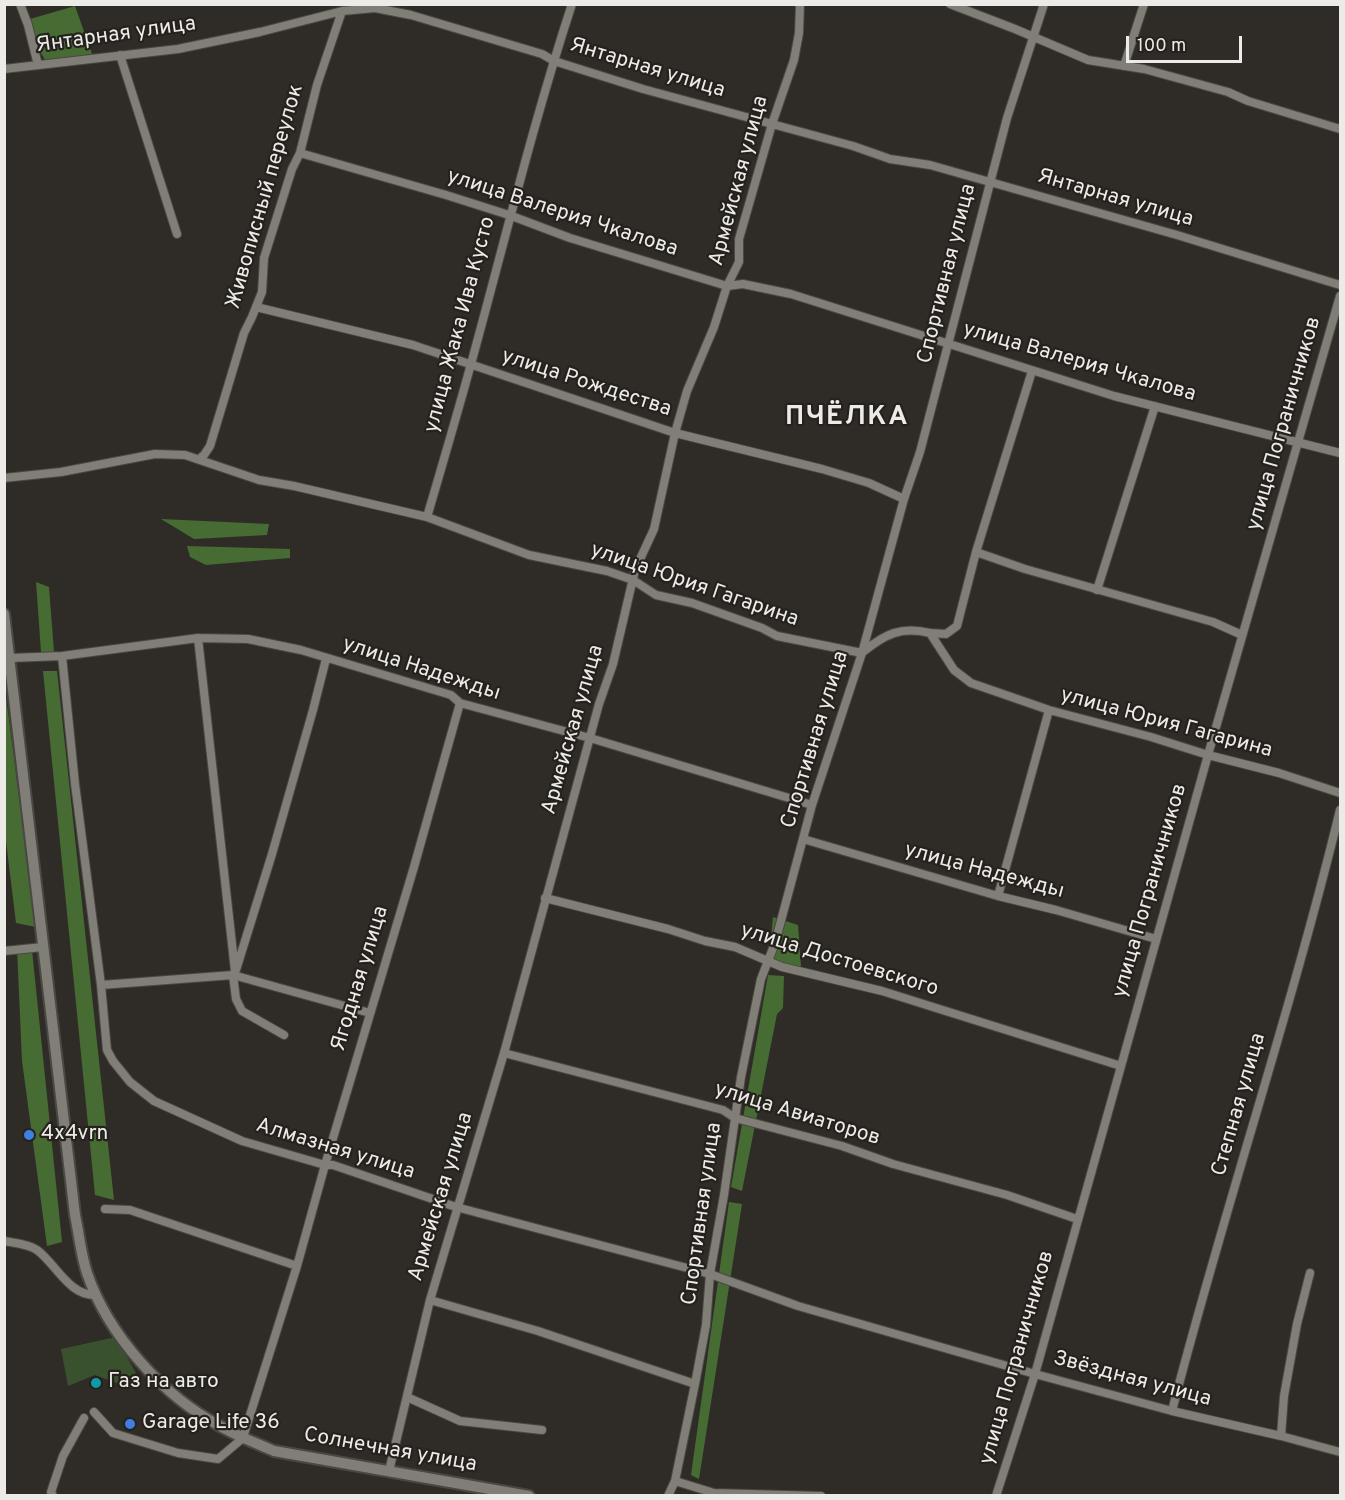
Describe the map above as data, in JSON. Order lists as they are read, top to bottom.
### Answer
{
  "streets": {
    "street": [
      "Янтарная улица",
      "Армейская улица",
      "Живописный переулок",
      "улица Валерия Чкалова",
      "Спортивная улица",
      "улица Жака Ива Кусто",
      "улица Рождества",
      "улица Пограничников",
      "улица Юрия Гагарина",
      "улица Надежды",
      "улица Достоевского",
      "Ягодная улица",
      "Степная улица",
      "улица Авиаторов",
      "Алмазная улица",
      "Звёздная улица",
      "Солнечная улица"
    ]
  },
  "crossings": [
    ["Янтарная улица", "Армейская улица"],
    ["Янтарная улица", "Живописный переулок"],
    ["Янтарная улица", "Спортивная улица"],
    ["Янтарная улица", "улица Жака Ива Кусто"],
    ["Армейская улица", "улица Валерия Чкалова"],
    ["Армейская улица", "улица Рождества"],
    ["Армейская улица", "улица Юрия Гагарина"],
    ["Армейская улица", "улица Надежды"],
    ["Армейская улица", "улица Достоевского"],
    ["Армейская улица", "улица Авиаторов"],
    ["Армейская улица", "Алмазная улица"],
    ["Армейская улица", "Солнечная улица"],
    ["Живописный переулок", "улица Валерия Чкалова"],
    ["Живописный переулок", "улица Рождества"],
    ["Живописный переулок", "улица Юрия Гагарина"],
    ["улица Валерия Чкалова", "Спортивная улица"],
    ["улица Валерия Чкалова", "улица Жака Ива Кусто"],
    ["улица Валерия Чкалова", "улица Пограничников"],
    ["Спортивная улица", "улица Рождества"],
    ["Спортивная улица", "улица Юрия Гагарина"],
    ["Спортивная улица", "улица Надежды"],
    ["Спортивная улица", "улица Достоевского"],
    ["Спортивная улица", "улица Авиаторов"],
    ["Спортивная улица", "Алмазная улица"],
    ["Спортивная улица", "Звёздная улица"],
    ["улица Жака Ива Кусто", "улица Рождества"],
    ["улица Жака Ива Кусто", "улица Юрия Гагарина"],
    ["улица Пограничников", "улица Юрия Гагарина"],
    ["улица Пограничников", "улица Надежды"],
    ["улица Пограничников", "улица Достоевского"],
    ["улица Пограничников", "улица Авиаторов"],
    ["улица Пограничников", "Звёздная улица"],
    ["улица Надежды", "Ягодная улица"],
    ["улица Надежды", "Алмазная улица"],
    ["улица Надежды", "Солнечная улица"],
    ["Ягодная улица", "Алмазная улица"],
    ["Ягодная улица", "Солнечная улица"],
    ["Степная улица", "Звёздная улица"],
    ["Алмазная улица", "Звёздная улица"]
  ],
  "districts": ["ПЧЁЛКА"],
  "places": ["4x4vrn", "Газ на авто", "Garage Life 36"],
  "scale_bar": "100 m"
}
